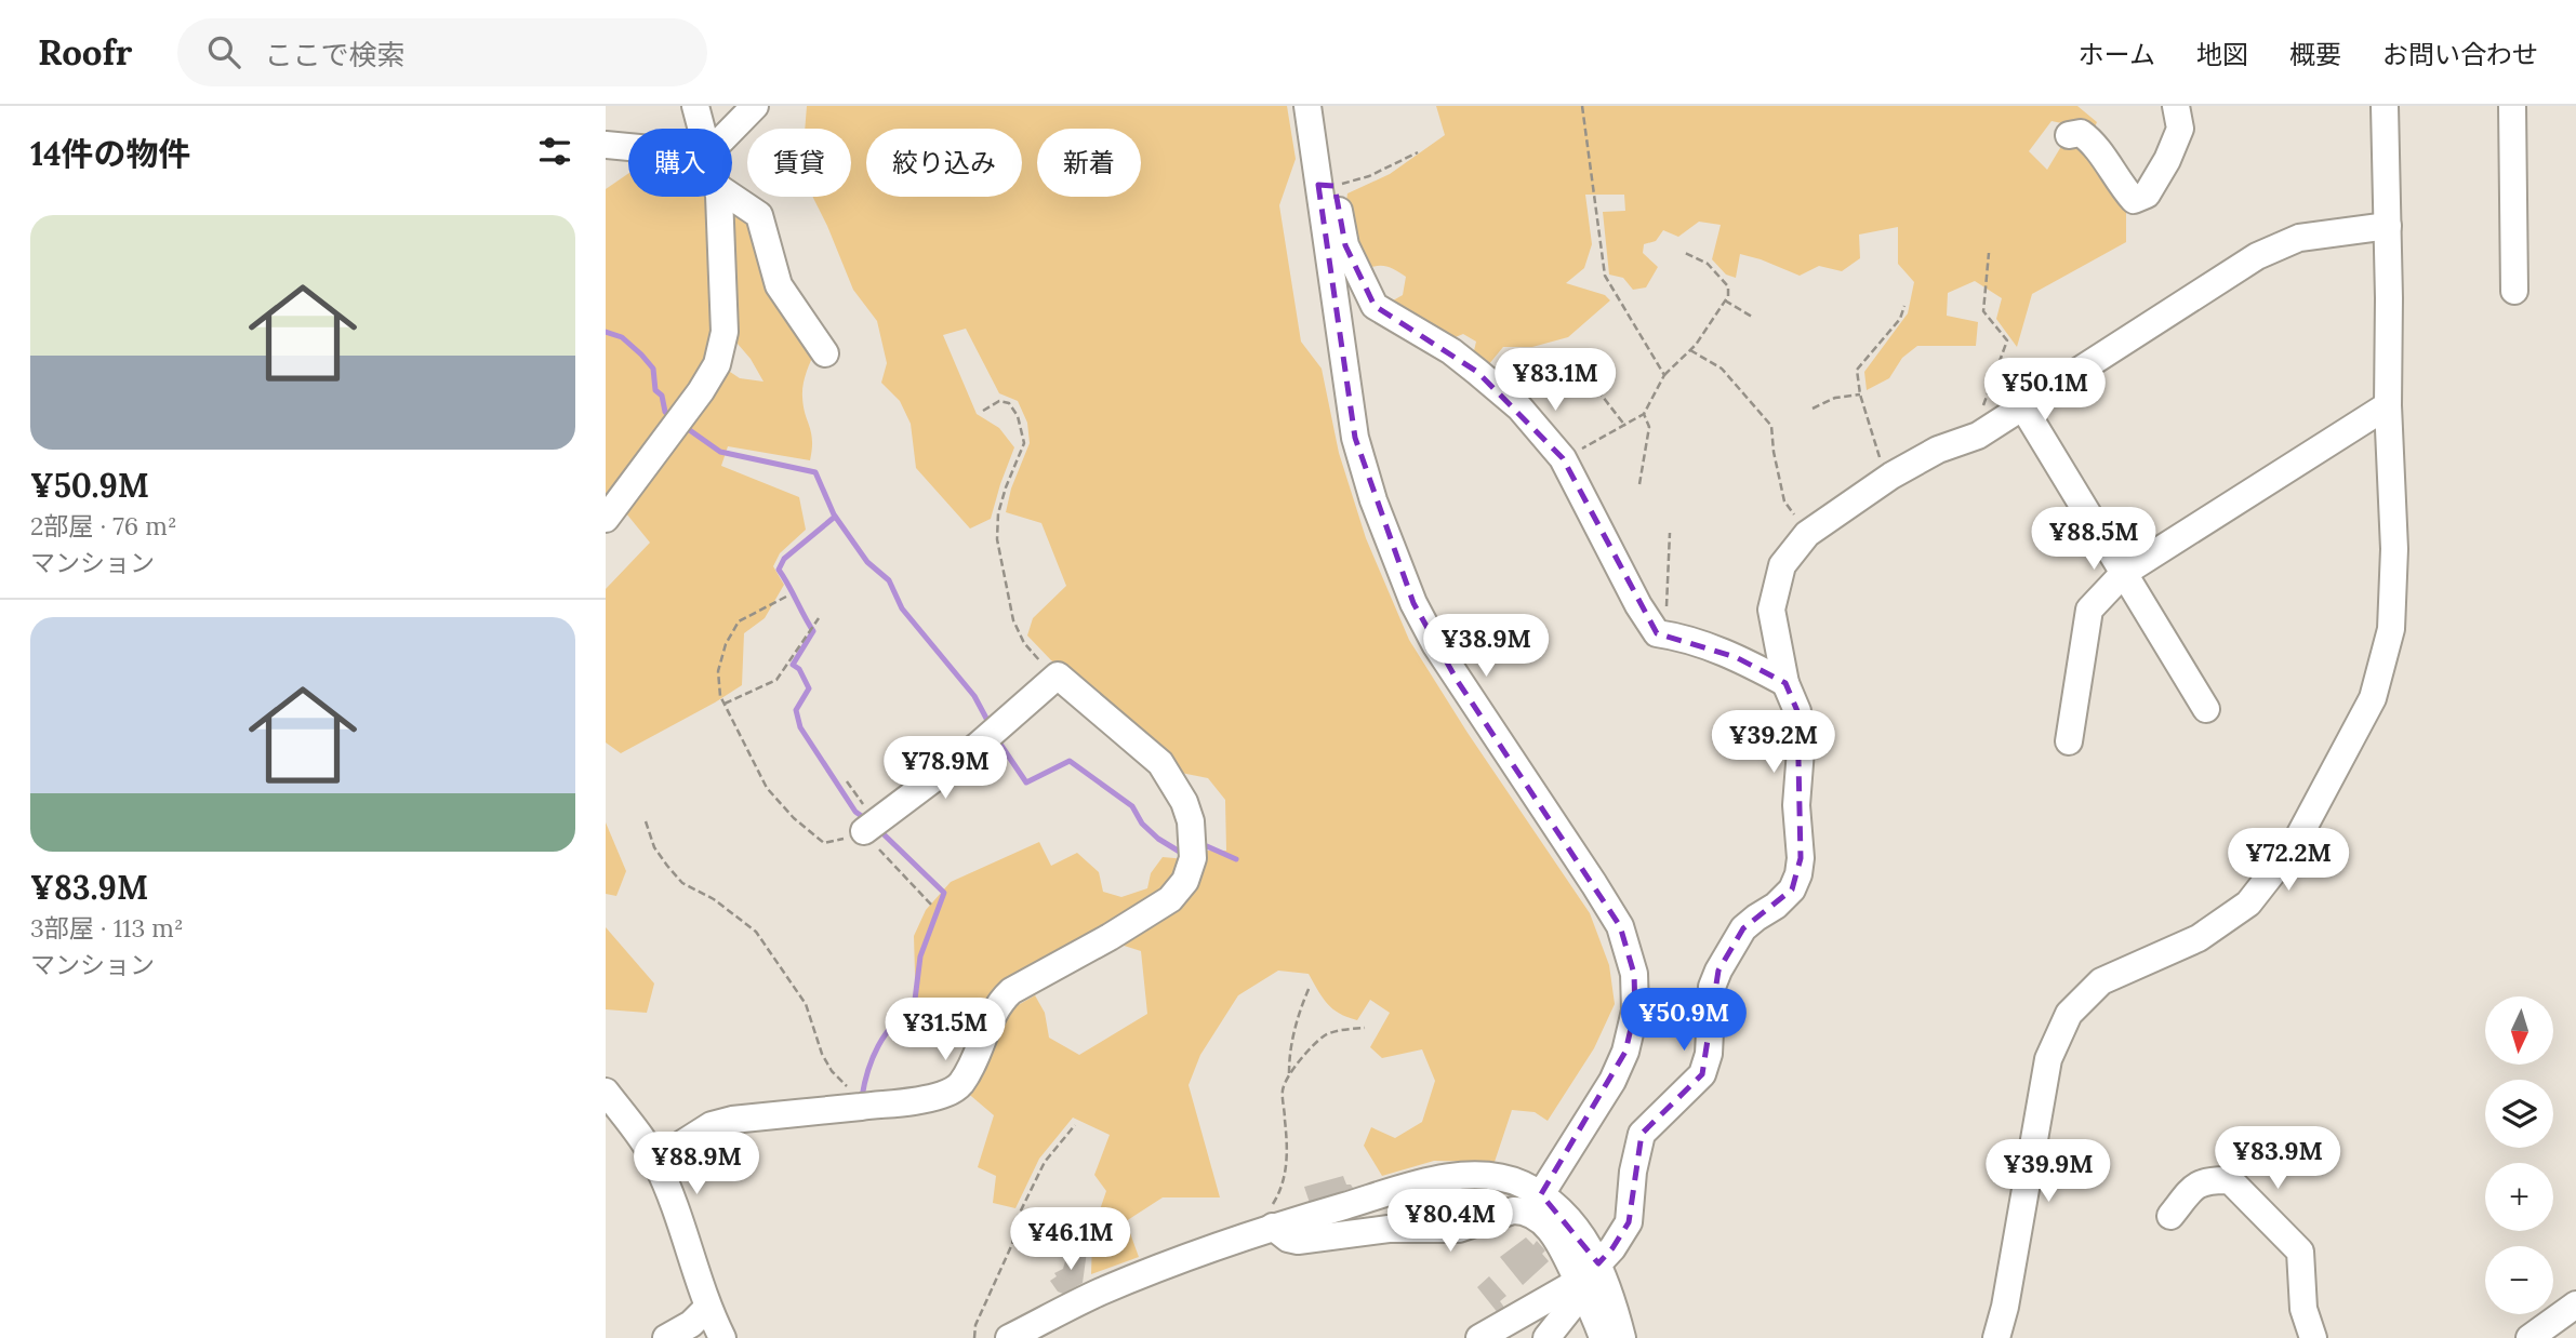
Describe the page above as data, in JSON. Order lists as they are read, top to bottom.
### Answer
{
  "north": "bottom",
  "page": {
    "header": "Roofr",
    "search": "ここで検索",
    "nav": [
      "ホーム",
      "地図",
      "概要",
      "お問い合わせ"
    ],
    "heading": "14件の物件",
    "chip": [
      "購入",
      "賃貸",
      "絞り込み",
      "新着"
    ],
    "list": [
      {
        "name": "¥50.9M",
        "note": "2部屋 · 76 m² · マンション"
      },
      {
        "name": "¥83.9M",
        "note": "3部屋 · 113 m² · マンション"
      }
    ],
    "price": [
      "¥83.1M",
      "¥50.1M",
      "¥88.5M",
      "¥38.9M",
      "¥39.2M",
      "¥78.9M",
      "¥72.2M",
      "¥50.9M",
      "¥31.5M",
      "¥83.9M",
      "¥88.9M",
      "¥39.9M",
      "¥80.4M",
      "¥46.1M"
    ],
    "map_buttons": ["+", "−"]
  }
}
